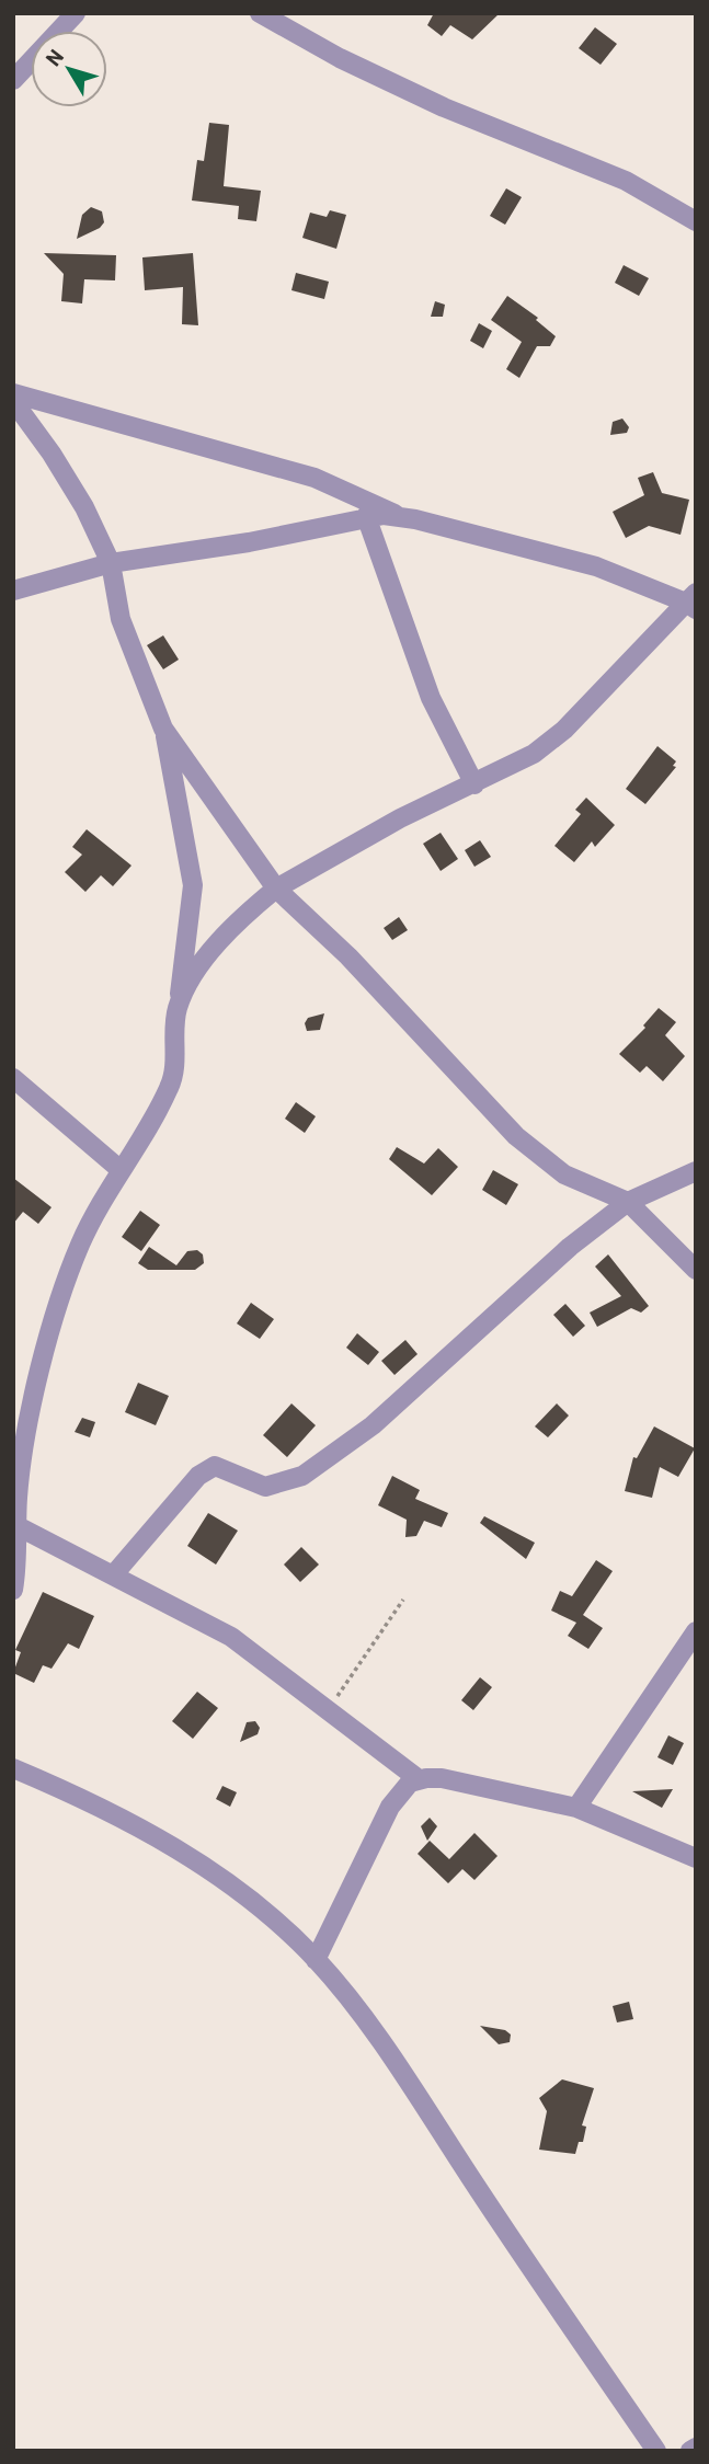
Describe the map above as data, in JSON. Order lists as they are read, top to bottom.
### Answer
{
  "north": "top left"
}
